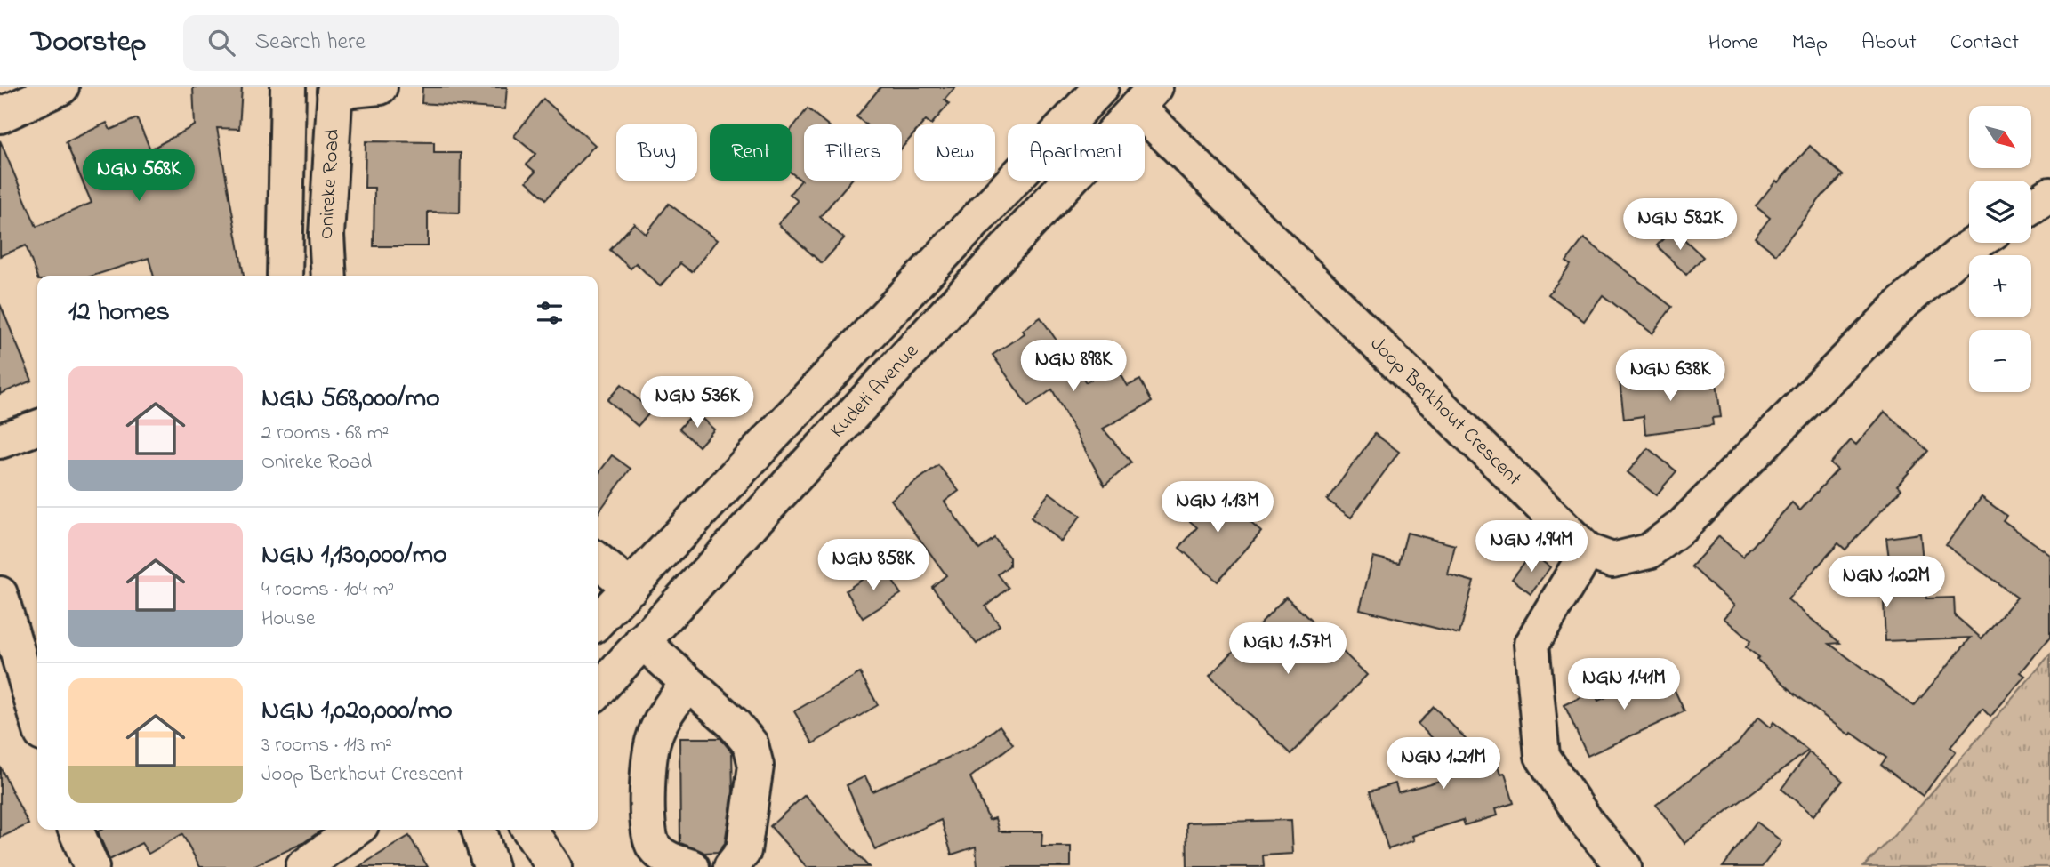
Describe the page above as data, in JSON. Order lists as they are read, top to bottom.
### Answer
{
  "streets": {
    "main road": ["Onireke Road", "Kudeti Avenue", "Joop Berkhout Crescent"]
  },
  "crossings": [
    ["Kudeti Avenue", "Joop Berkhout Crescent"]
  ],
  "north": "bottom right",
  "page": {
    "header": "Doorstep",
    "search": "Search here",
    "nav": [
      "Home",
      "Map",
      "About",
      "Contact"
    ],
    "map_buttons": ["+", "−"],
    "chip": [
      "Buy",
      "Rent",
      "Filters",
      "New",
      "Apartment"
    ],
    "price": [
      "NGN 568K",
      "NGN 582K",
      "NGN 898K",
      "NGN 638K",
      "NGN 536K",
      "NGN 1.13M",
      "NGN 1.94M",
      "NGN 858K",
      "NGN 1.02M",
      "NGN 1.57M",
      "NGN 1.41M",
      "NGN 1.21M"
    ],
    "heading": "12 homes",
    "list": [
      {
        "name": "NGN 568,000/mo",
        "note": "2 rooms · 68 m² · Onireke Road"
      },
      {
        "name": "NGN 1,130,000/mo",
        "note": "4 rooms · 104 m² · House"
      },
      {
        "name": "NGN 1,020,000/mo",
        "note": "3 rooms · 113 m² · Joop Berkhout Crescent"
      }
    ]
  }
}
